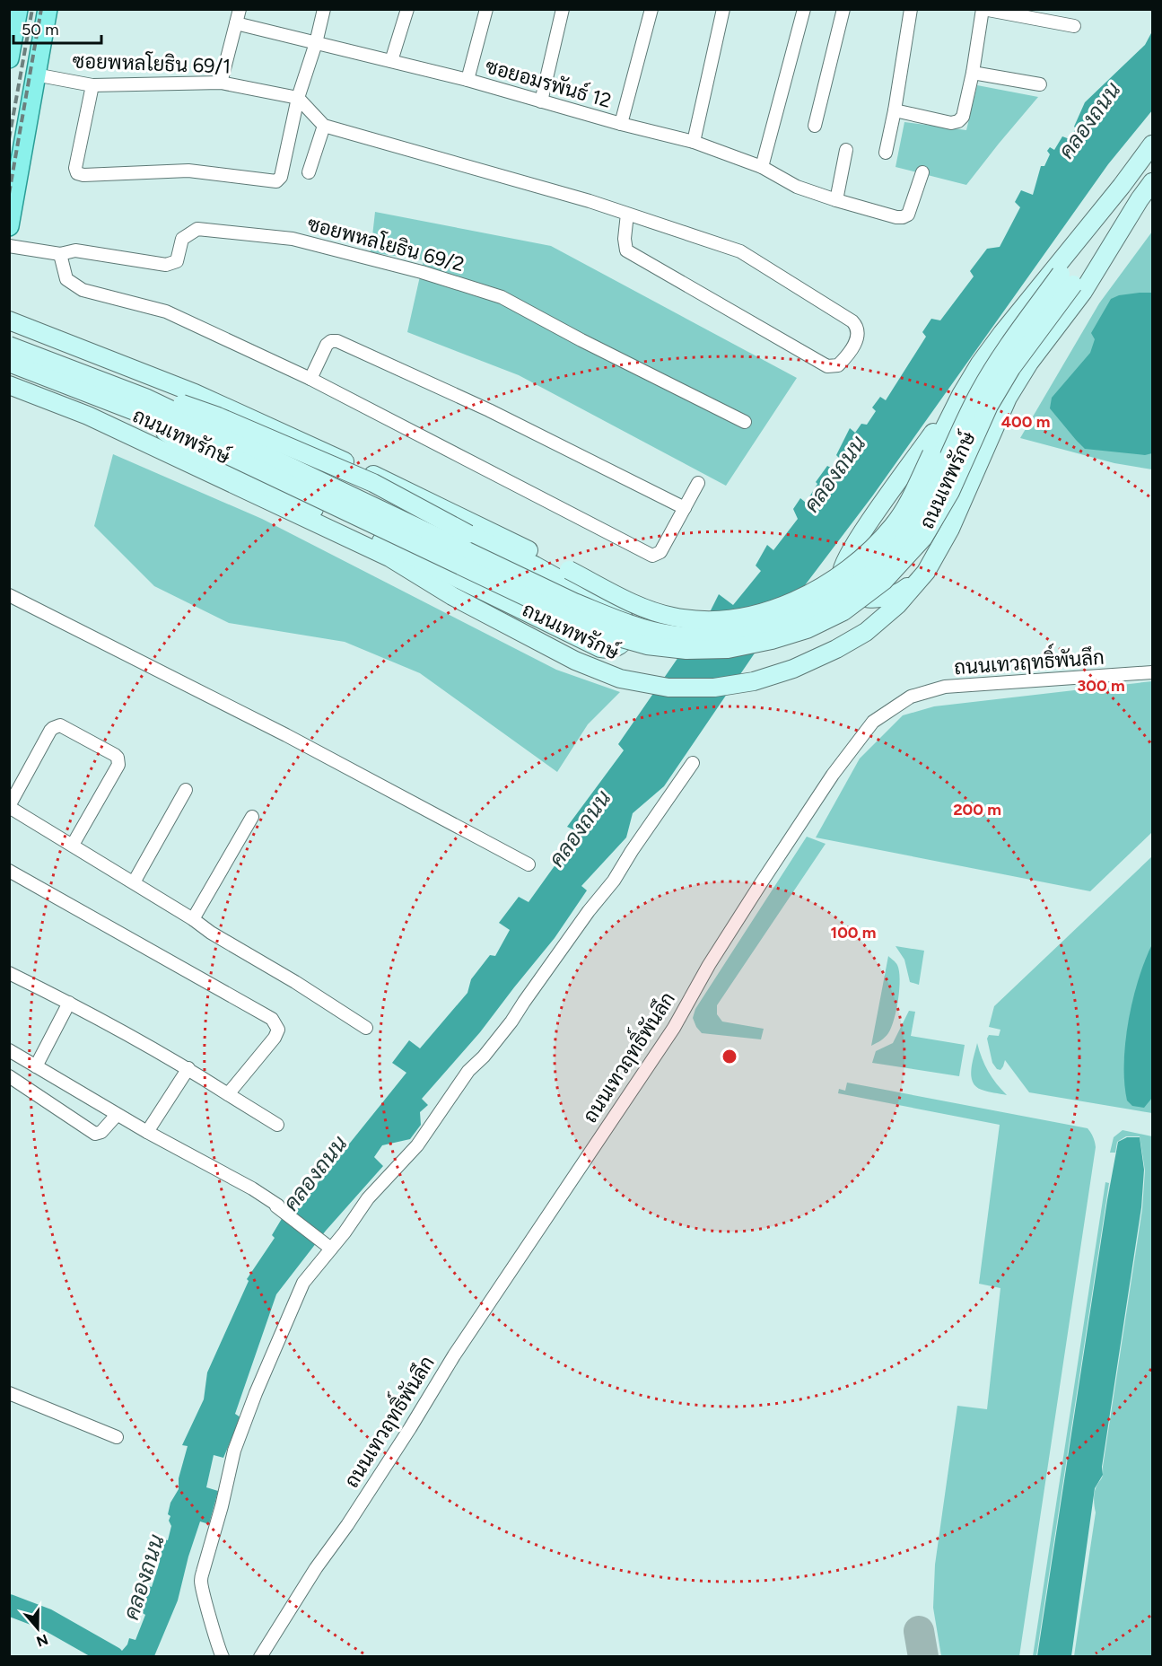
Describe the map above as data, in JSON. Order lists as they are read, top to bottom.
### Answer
{
  "streets": {
    "main road": ["ถนนเทพรักษ์"],
    "street": [
      "ซอยพหลโยธิน 69/1",
      "ซอยอมรพันธ์ 12",
      "ซอยพหลโยธิน 69/2",
      "ถนนเทวฤทธิ์พันลึก"
    ]
  },
  "water": ["คลองถนน"],
  "scale_bar": "50 m",
  "north": "bottom",
  "rings": [
    "400 m",
    "300 m",
    "200 m",
    "100 m"
  ]
}
